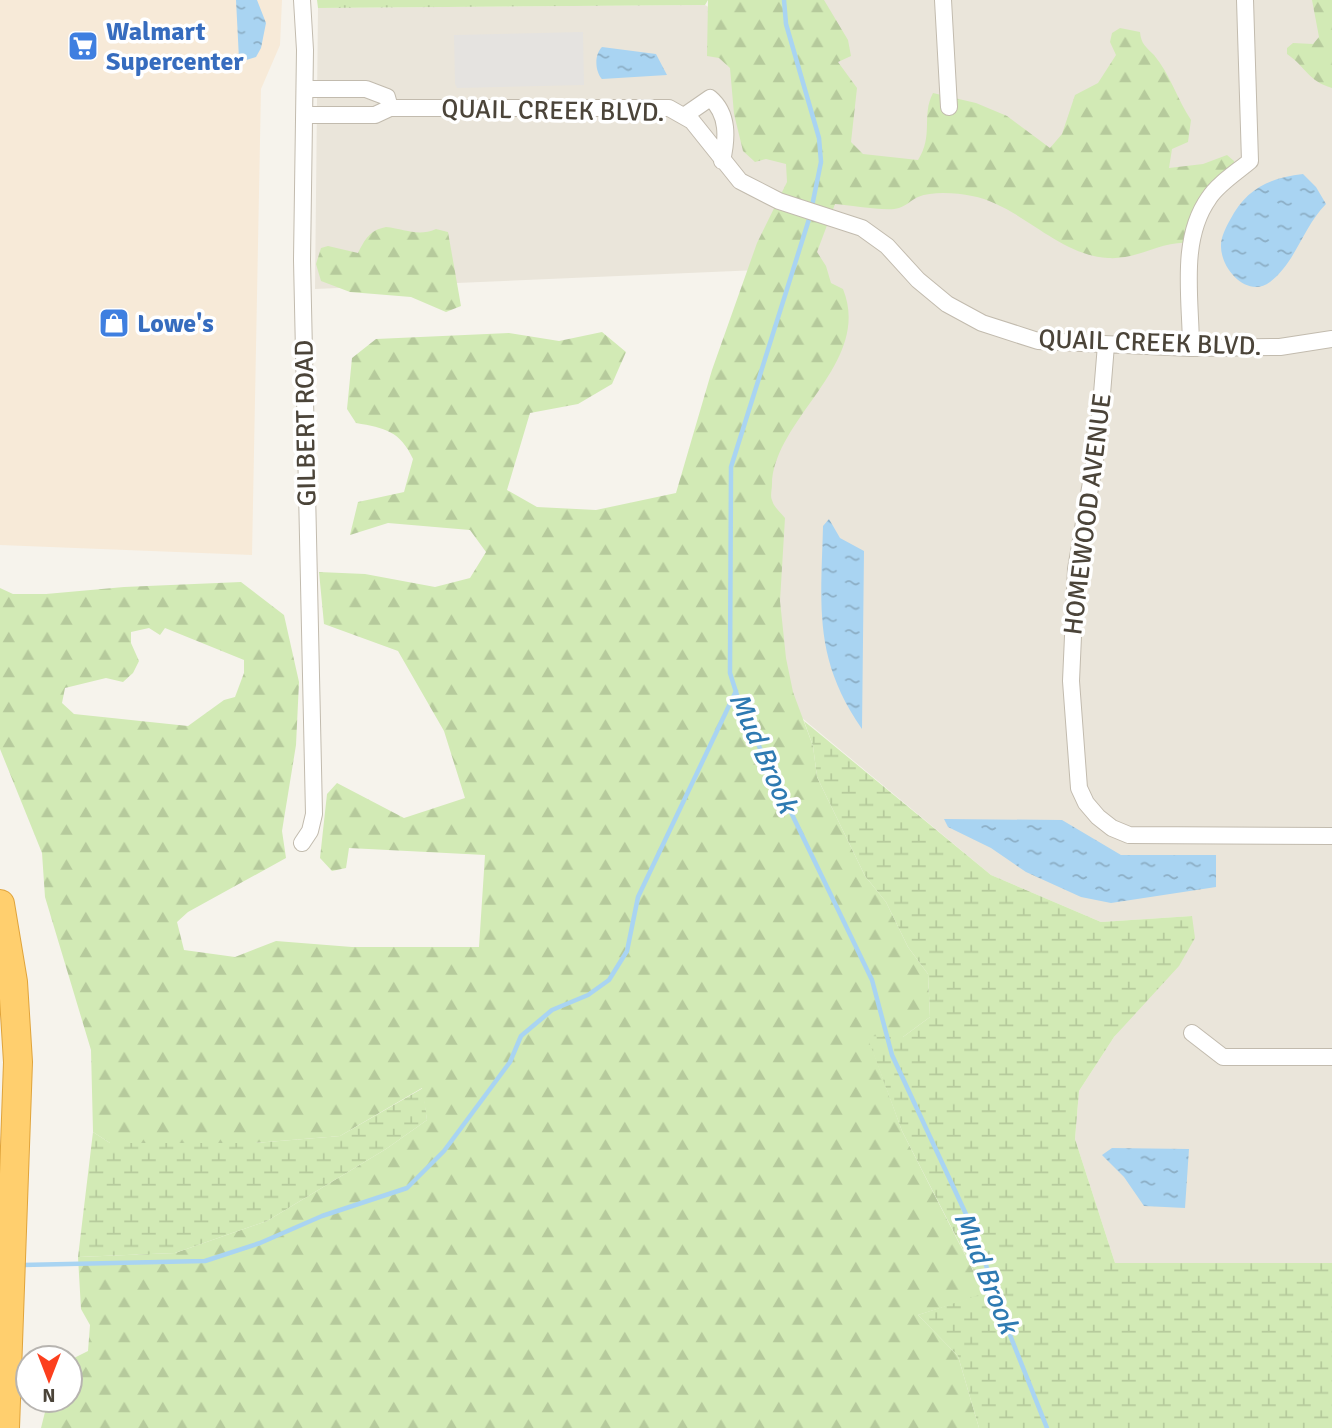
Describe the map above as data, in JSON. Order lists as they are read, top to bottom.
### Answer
{
  "streets": {
    "street": ["QUAIL CREEK BLVD.", "GILBERT ROAD", "HOMEWOOD AVENUE"]
  },
  "crossings": [
    ["QUAIL CREEK BLVD.", "GILBERT ROAD"],
    ["QUAIL CREEK BLVD.", "HOMEWOOD AVENUE"]
  ],
  "water": ["Mud Brook"],
  "places": {
    "supermarket": ["Walmart Supercenter"],
    "shop": ["Lowe's"]
  },
  "north": "bottom"
}
